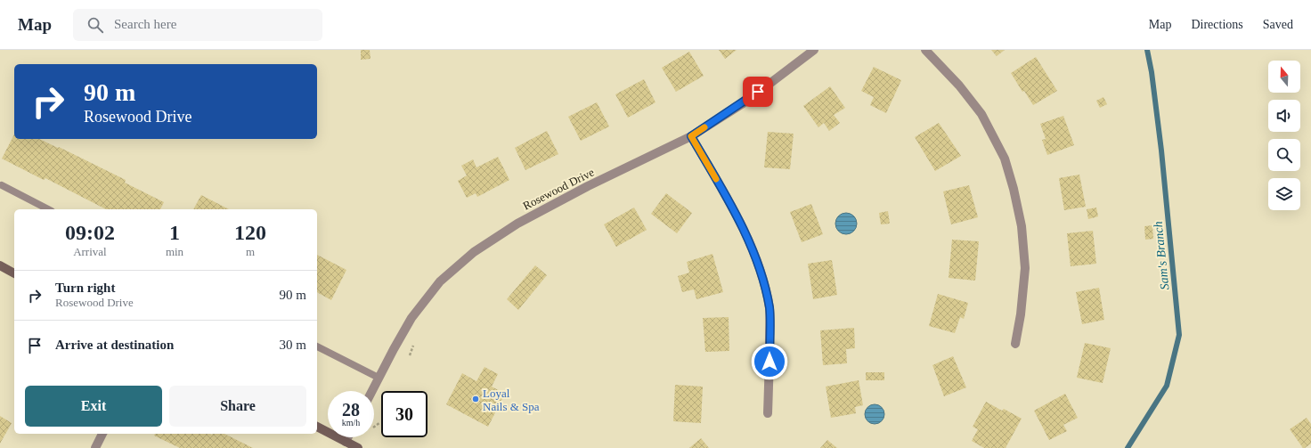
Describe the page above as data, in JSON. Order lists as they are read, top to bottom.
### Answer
{
  "streets": {
    "street": ["Rosewood Drive"]
  },
  "water": ["Sam's Branch"],
  "places": ["Loyal Nails & Spa"],
  "north": "top",
  "page": {
    "header": "Map",
    "search": "Search here",
    "nav": ["Map", "Directions", "Saved"],
    "turn": ["90 m", "Rosewood Drive"],
    "eta": [
      "09:02",
      "Arrival",
      "1",
      "min",
      "120",
      "m"
    ],
    "list": [
      {
        "name": "Turn right",
        "note": "Rosewood Drive",
        "value": "90 m"
      },
      {
        "name": "Arrive at destination",
        "value": "30 m"
      }
    ],
    "buttons": ["Exit", "Share"],
    "speed": "28 km/h",
    "limit": "30"
  }
}
